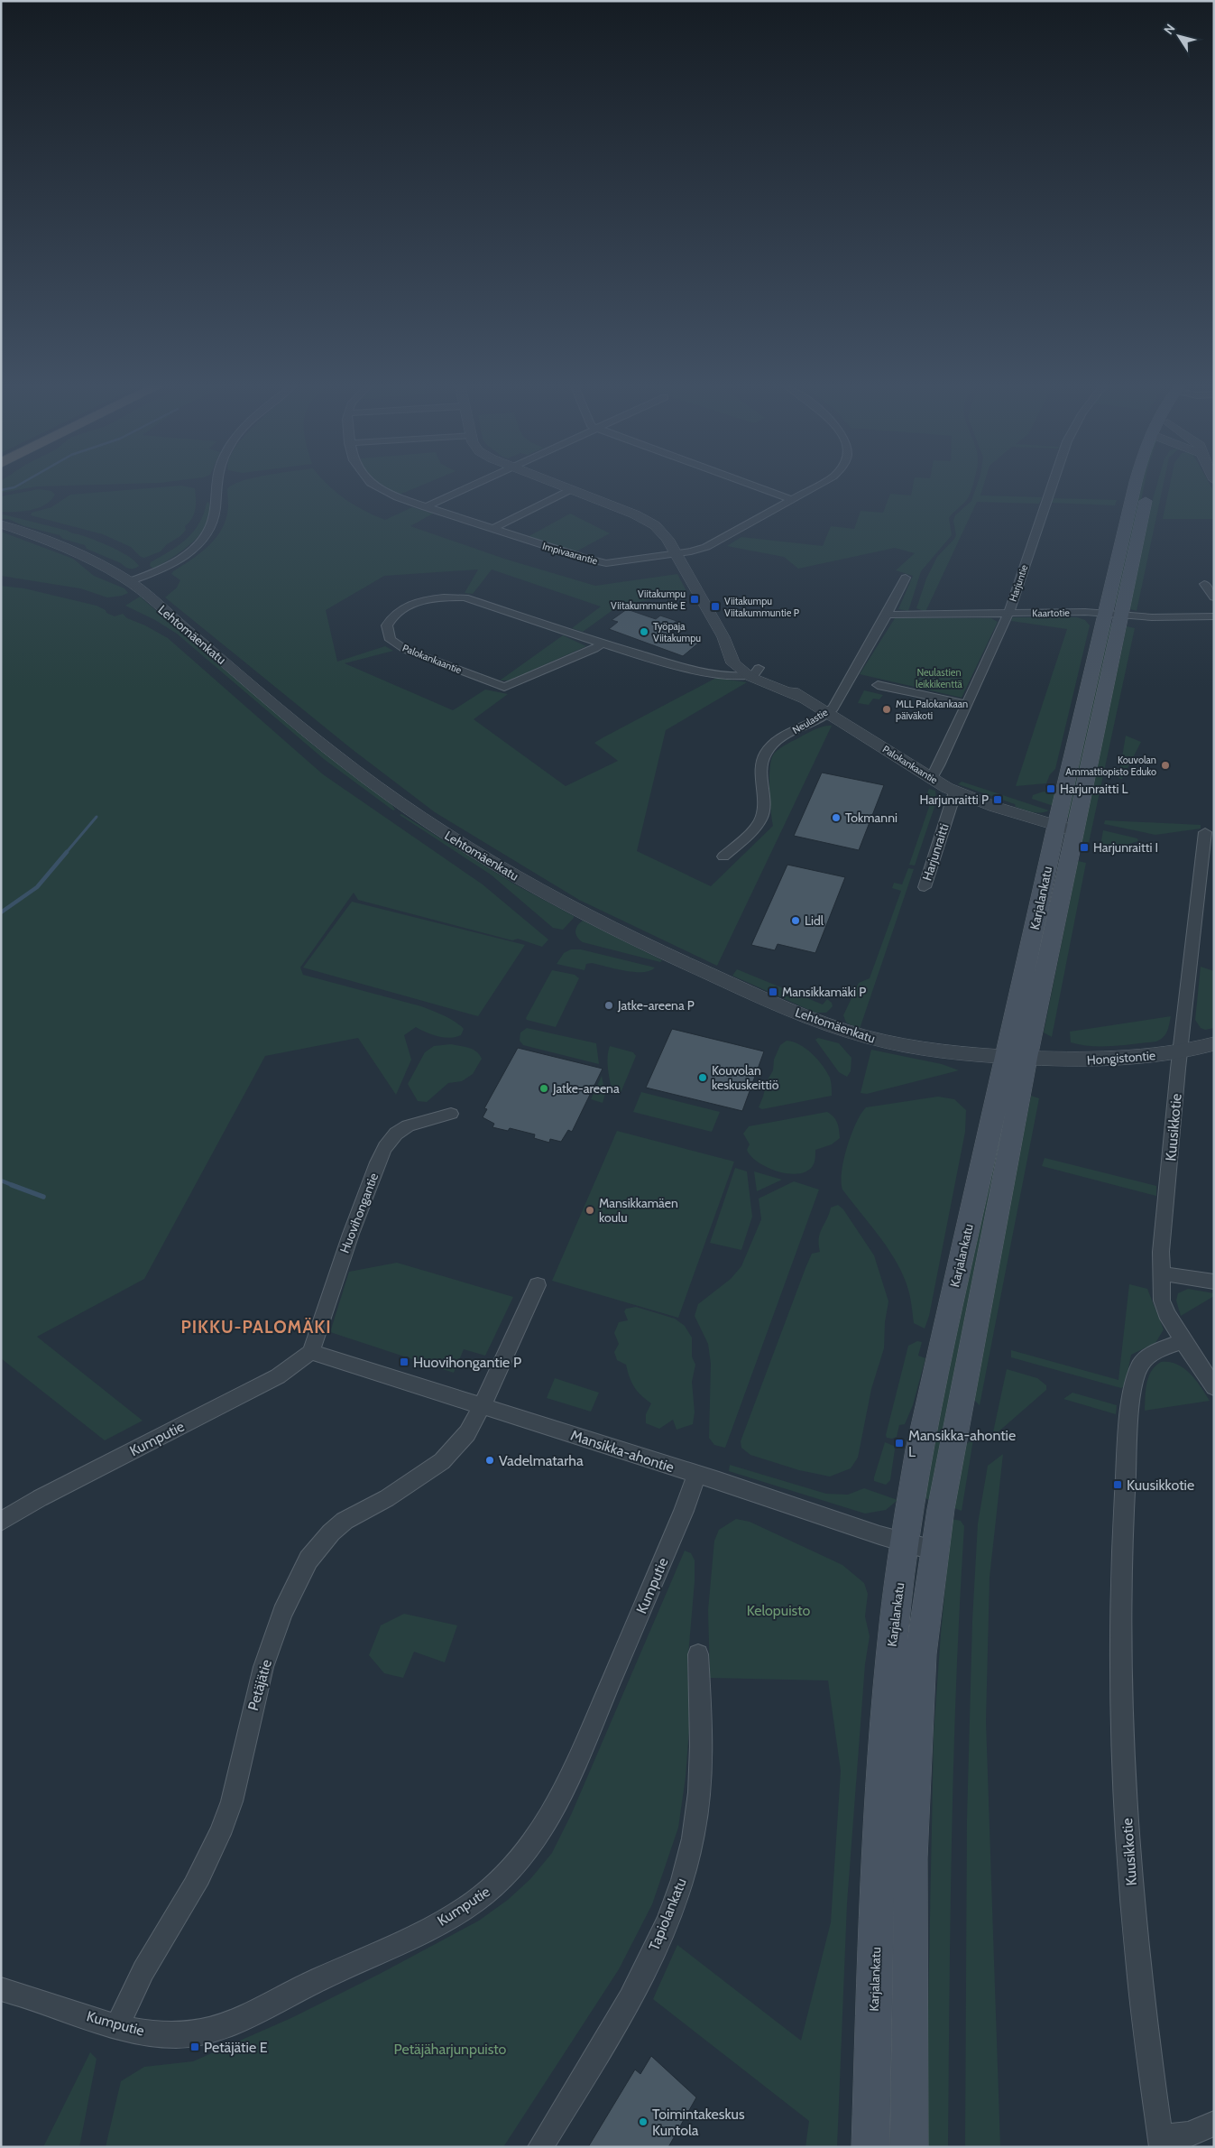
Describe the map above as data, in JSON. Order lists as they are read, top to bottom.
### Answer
{
  "streets": {
    "main road": ["Karjalankatu"],
    "street": [
      "Impivaarantie",
      "Harjuntie",
      "Kaartotie",
      "Lehtomäenkatu",
      "Palokankaantie",
      "Neulastie",
      "Harjunraitti",
      "Hongistontie",
      "Kuusikkotie",
      "Huovihongantie",
      "Kumputie",
      "Mansikka-ahontie",
      "Petäjätie",
      "Tapiolankatu"
    ]
  },
  "crossings": [
    ["Harjuntie", "Kaartotie"],
    ["Harjuntie", "Palokankaantie"],
    ["Kaartotie", "Neulastie"],
    ["Kaartotie", "Karjalankatu"],
    ["Lehtomäenkatu", "Karjalankatu"],
    ["Lehtomäenkatu", "Hongistontie"],
    ["Palokankaantie", "Neulastie"],
    ["Palokankaantie", "Harjunraitti"],
    ["Palokankaantie", "Karjalankatu"],
    ["Karjalankatu", "Hongistontie"],
    ["Karjalankatu", "Mansikka-ahontie"],
    ["Hongistontie", "Kuusikkotie"],
    ["Huovihongantie", "Kumputie"],
    ["Huovihongantie", "Mansikka-ahontie"],
    ["Kumputie", "Mansikka-ahontie"],
    ["Kumputie", "Petäjätie"],
    ["Mansikka-ahontie", "Petäjätie"]
  ],
  "districts": ["PIKKU-PALOMÄKI"],
  "parks": ["Neulastien leikkikenttä", "Kelopuisto", "Petäjäharjunpuisto"],
  "places": {
    "transit": [
      "Viitakumpu Viitakummuntie E",
      "Viitakumpu Viitakummuntie P",
      "Harjunraitti L",
      "Harjunraitti P",
      "Harjunraitti I",
      "Mansikkamäki P",
      "Huovihongantie P",
      "Mansikka-ahontie L",
      "Kuusikkotie",
      "Petäjätie E"
    ],
    "other": [
      "Työpaja Viitakumpu",
      "MLL Palokankaan päiväkoti",
      "Kouvolan Ammattiopisto Eduko",
      "Tokmanni",
      "Lidl",
      "Jatke-areena P",
      "Kouvolan keskuskeittiö",
      "Jatke-areena",
      "Mansikkamäen koulu",
      "Vadelmatarha",
      "Toimintakeskus Kuntola"
    ]
  },
  "north": "top left"
}
